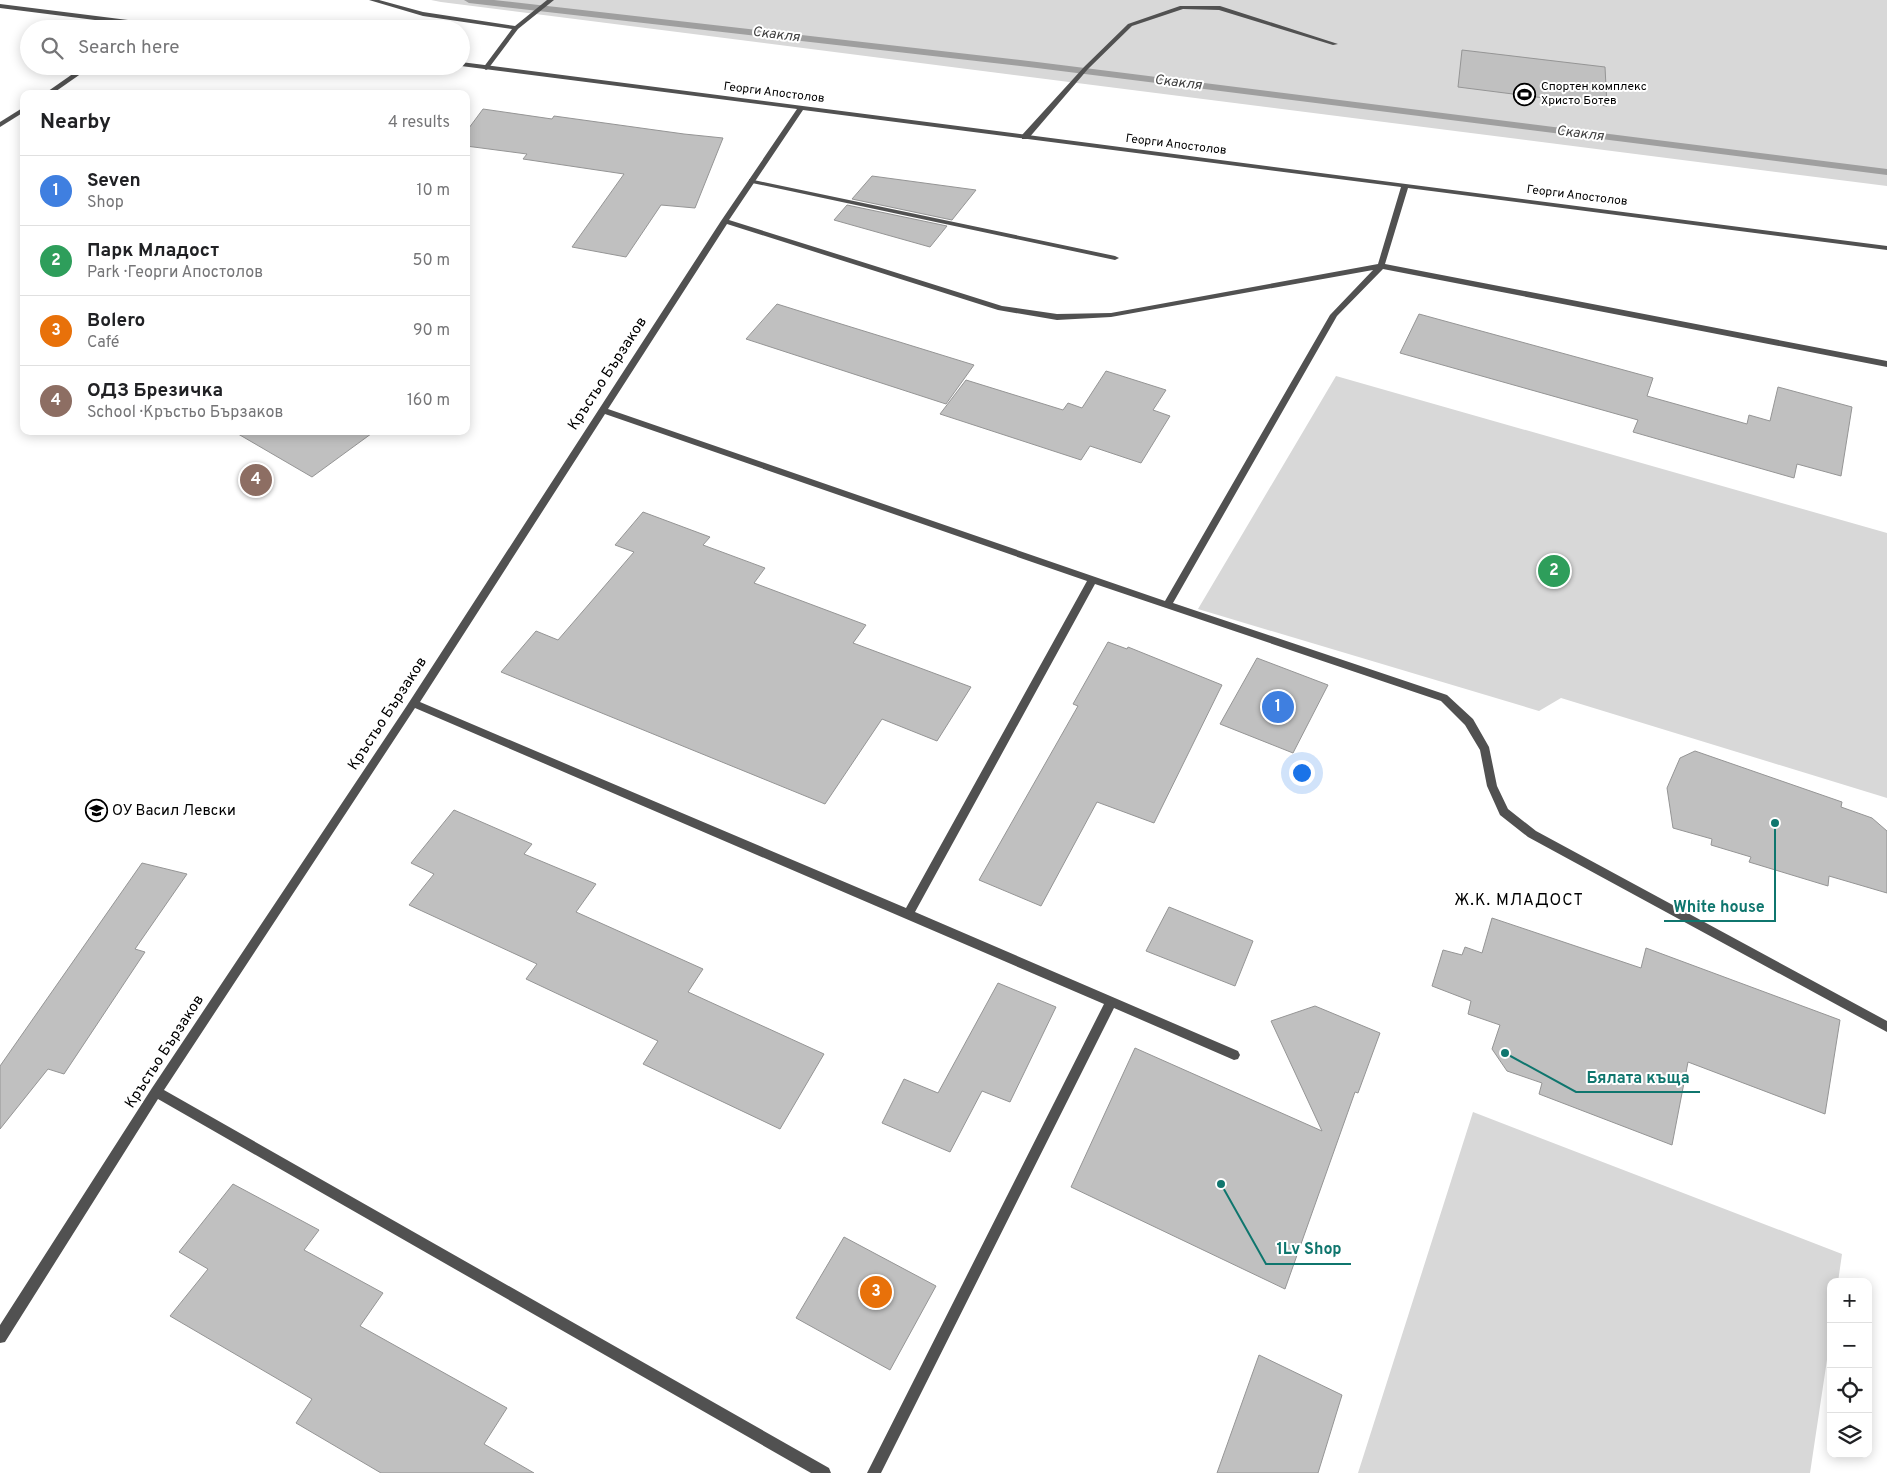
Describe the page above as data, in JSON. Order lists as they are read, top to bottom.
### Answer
{
  "streets": {
    "street": ["Георги Апостолов", "Кръстьо Бързаков"]
  },
  "crossings": [
    ["Георги Апостолов", "Кръстьо Бързаков"]
  ],
  "districts": ["Ж.К. МЛАДОСТ"],
  "water": ["Скакля"],
  "places": {
    "sports": ["Спортен комплекс Христо Ботев"],
    "school or university": ["ОУ Васил Левски"],
    "other": ["White house", "Бялата къща", "1Lv Shop"]
  },
  "page": {
    "search": "Search here",
    "heading": ["Nearby", "4 results"],
    "list": [
      {
        "mark": "1",
        "name": "Seven",
        "note": "Shop",
        "value": "10 m"
      },
      {
        "mark": "2",
        "name": "Парк Младост",
        "note": "Park · Георги Апостолов",
        "value": "50 m"
      },
      {
        "mark": "3",
        "name": "Bolero",
        "note": "Café",
        "value": "90 m"
      },
      {
        "mark": "4",
        "name": "ОДЗ Брезичка",
        "note": "School · Кръстьо Бързаков",
        "value": "160 m"
      }
    ],
    "pins": [
      "4",
      "2",
      "1",
      "3"
    ],
    "map_buttons": ["+", "−"]
  }
}
